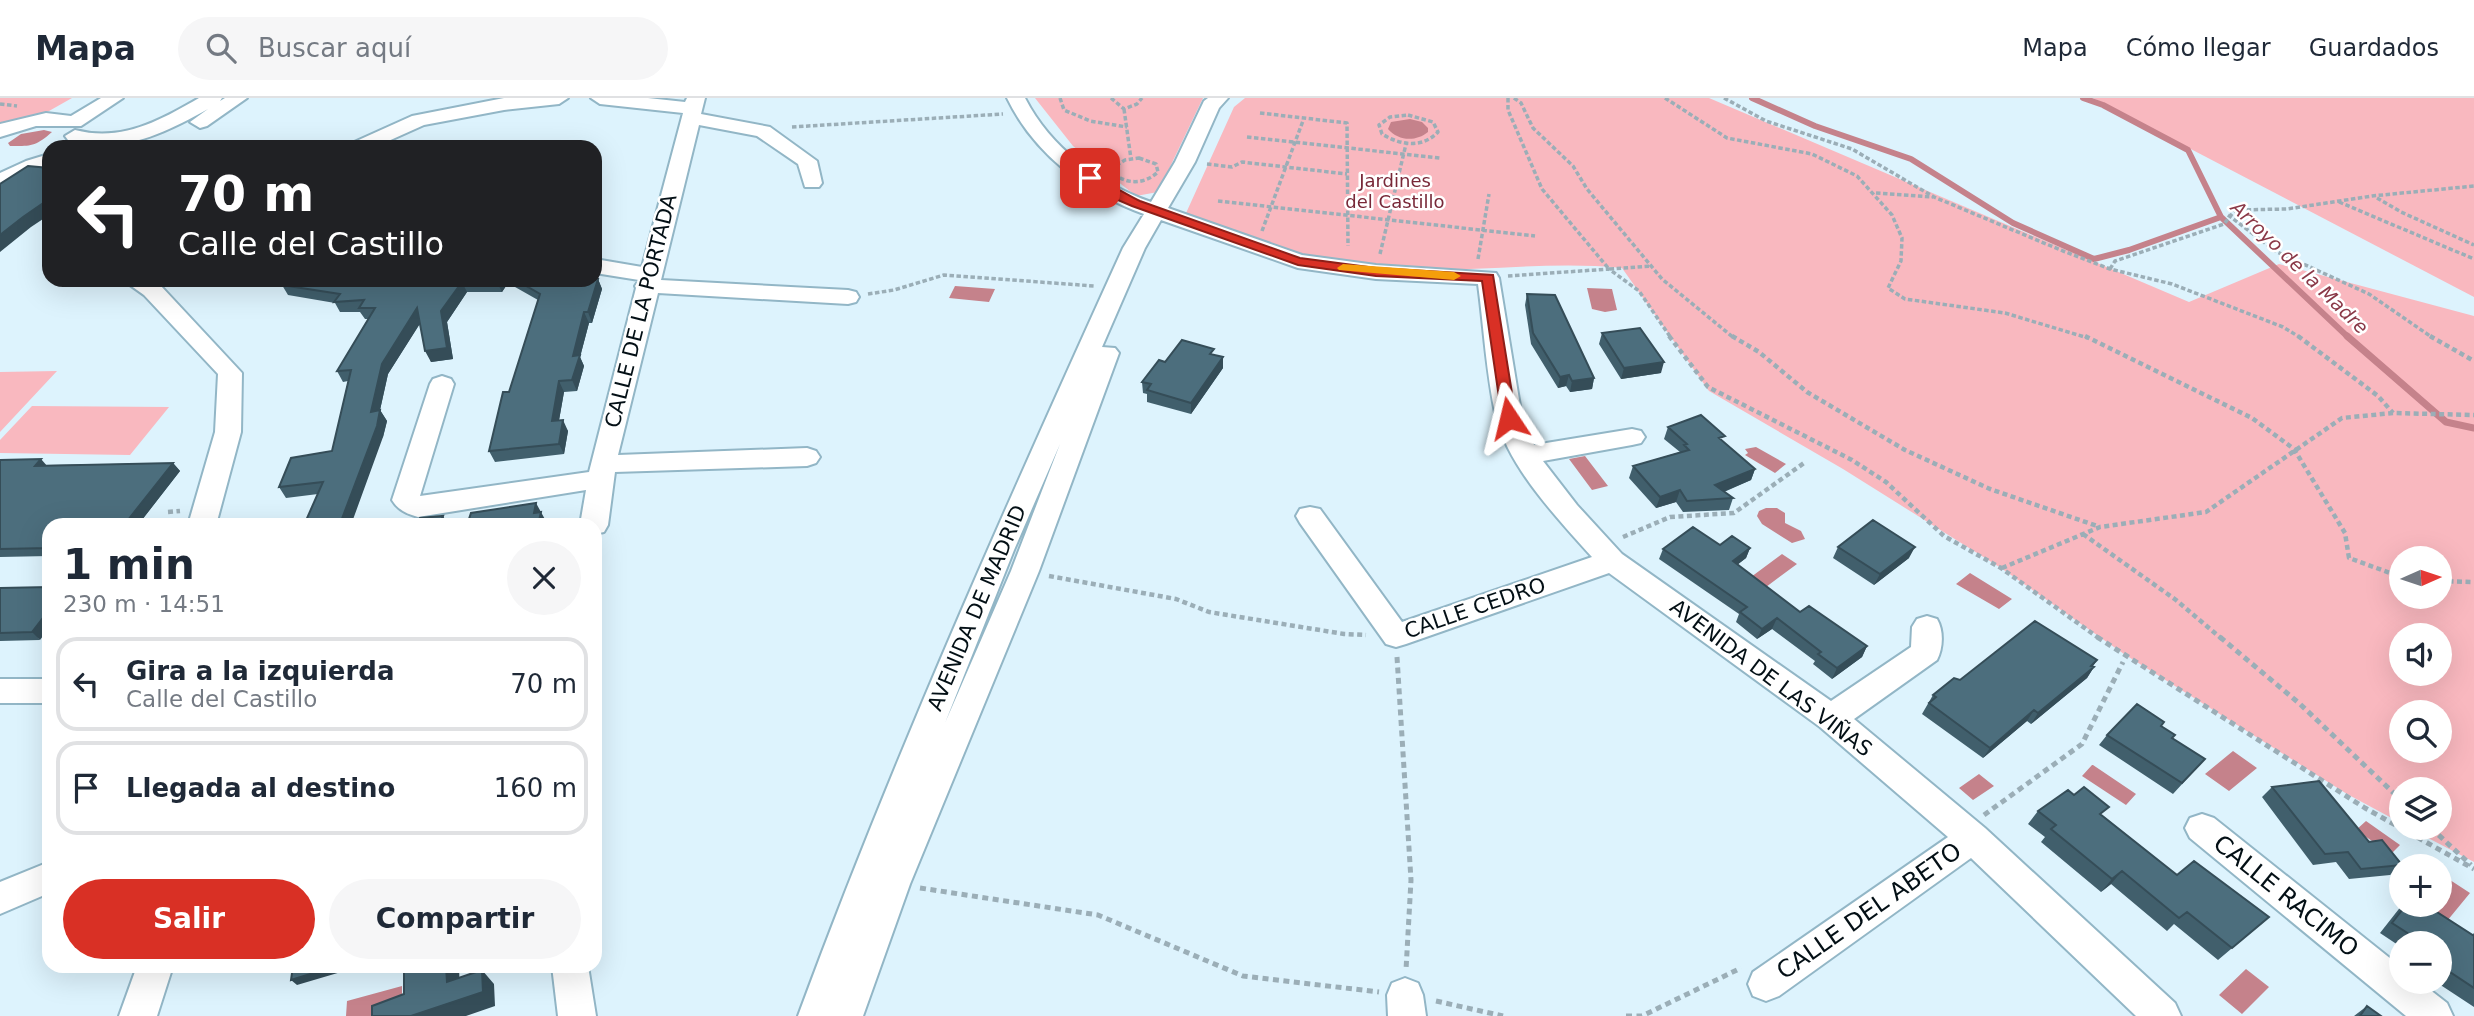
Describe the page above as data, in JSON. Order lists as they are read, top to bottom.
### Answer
{
  "streets": {
    "street": [
      "CALLE DE LA PORTADA",
      "AVENIDA DE MADRID",
      "CALLE CEDRO",
      "AVENIDA DE LAS VIÑAS",
      "CALLE RACIMO",
      "CALLE DEL ABETO"
    ]
  },
  "crossings": [
    ["CALLE CEDRO", "AVENIDA DE LAS VIÑAS"],
    ["AVENIDA DE LAS VIÑAS", "CALLE DEL ABETO"]
  ],
  "water": ["Arroyo de la Madre"],
  "parks": ["Jardines del Castillo"],
  "north": "right",
  "page": {
    "header": "Mapa",
    "search": "Buscar aquí",
    "nav": ["Mapa", "Cómo llegar", "Guardados"],
    "turn": ["70 m", "Calle del Castillo"],
    "heading": ["1 min", "230 m · 14:51"],
    "map_buttons": ["+", "−"],
    "list": [
      {
        "name": "Gira a la izquierda",
        "note": "Calle del Castillo",
        "value": "70 m"
      },
      {
        "name": "Llegada al destino",
        "value": "160 m"
      }
    ],
    "buttons": ["Salir", "Compartir"]
  }
}
